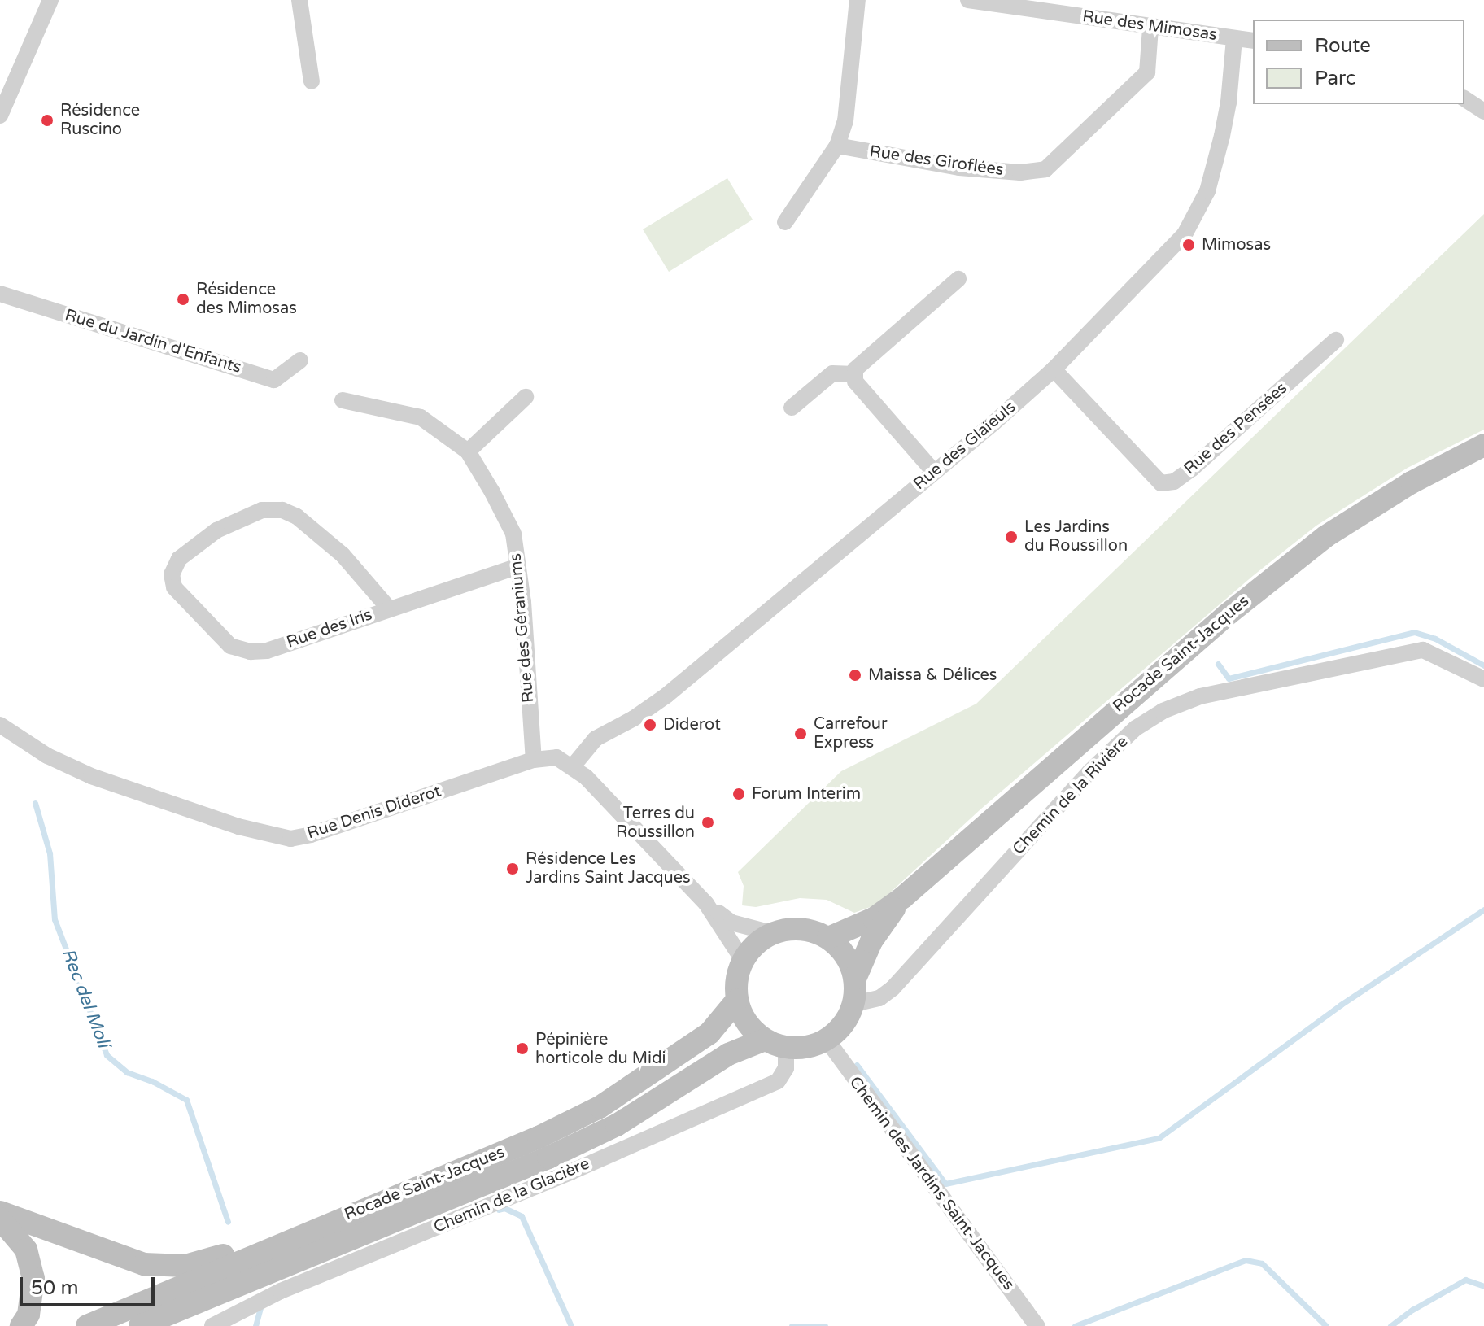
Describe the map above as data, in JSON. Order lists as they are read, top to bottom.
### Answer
{
  "streets": {
    "main road": ["Rocade Saint-Jacques"],
    "street": [
      "Rue des Mimosas",
      "Rue des Giroflées",
      "Rue du Jardin d'Enfants",
      "Rue des Pensées",
      "Rue des Glaïeuls",
      "Rue des Géraniums",
      "Rue des Iris",
      "Chemin de la Rivière",
      "Rue Denis Diderot",
      "Chemin des Jardins Saint-Jacques",
      "Chemin de la Glacière"
    ]
  },
  "crossings": [
    ["Rue des Mimosas", "Rue des Giroflées"],
    ["Rue des Mimosas", "Rue des Glaïeuls"],
    ["Rue des Pensées", "Rue des Glaïeuls"],
    ["Rue des Glaïeuls", "Rue Denis Diderot"],
    ["Rue des Géraniums", "Rue des Iris"],
    ["Rue des Géraniums", "Rue Denis Diderot"],
    ["Rocade Saint-Jacques", "Chemin de la Rivière"],
    ["Rocade Saint-Jacques", "Rue Denis Diderot"],
    ["Rocade Saint-Jacques", "Chemin des Jardins Saint-Jacques"],
    ["Rocade Saint-Jacques", "Chemin de la Glacière"],
    ["Chemin de la Rivière", "Rue Denis Diderot"],
    ["Chemin de la Rivière", "Chemin des Jardins Saint-Jacques"],
    ["Chemin de la Rivière", "Chemin de la Glacière"],
    ["Rue Denis Diderot", "Chemin des Jardins Saint-Jacques"],
    ["Rue Denis Diderot", "Chemin de la Glacière"],
    ["Chemin des Jardins Saint-Jacques", "Chemin de la Glacière"]
  ],
  "water": ["Rec del Molí"],
  "places": [
    "Résidence Ruscino",
    "Mimosas",
    "Résidence des Mimosas",
    "Les Jardins du Roussillon",
    "Maissa & Délices",
    "Diderot",
    "Carrefour Express",
    "Forum Interim",
    "Terres du Roussillon",
    "Résidence Les Jardins Saint Jacques",
    "Pépinière horticole du Midi"
  ],
  "legend": ["Route", "Parc"],
  "scale_bar": "50 m"
}
